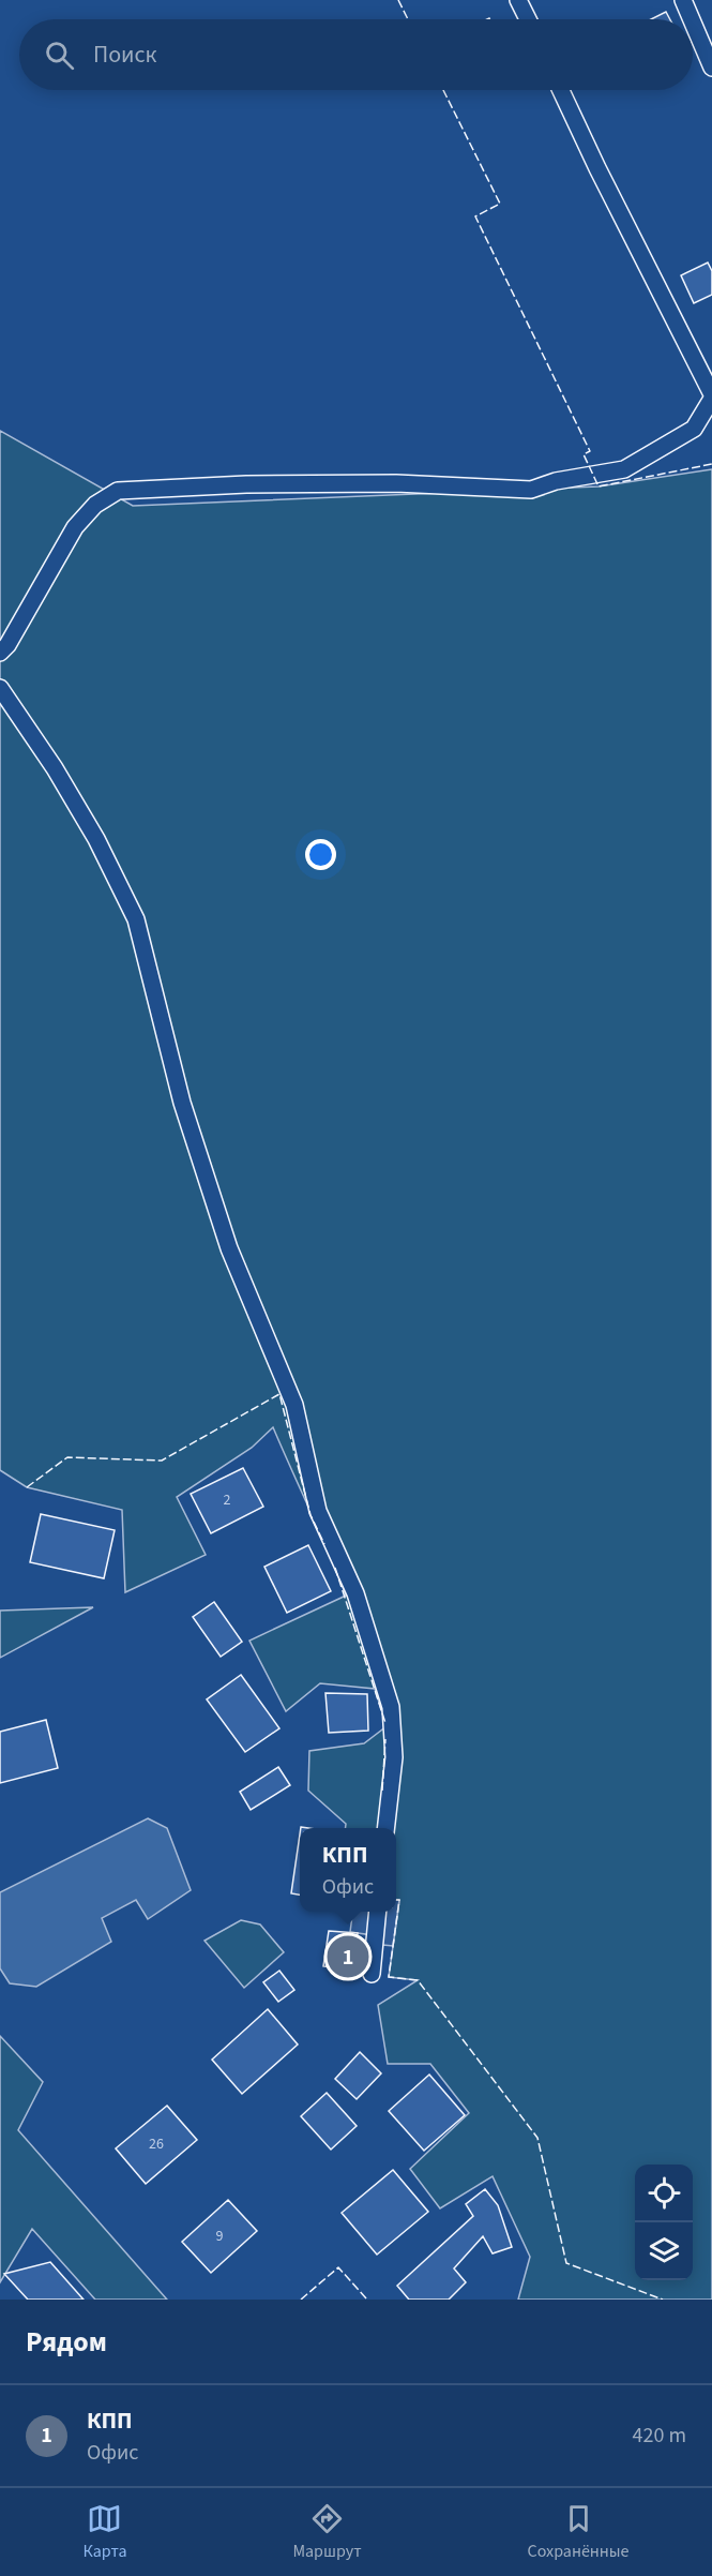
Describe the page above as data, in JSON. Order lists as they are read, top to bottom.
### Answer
{
  "house_numbers": ["2", "26", "9"],
  "page": {
    "search": "Поиск",
    "popup": ["КПП", "Офис"],
    "pins": "1",
    "heading": "Рядом",
    "list": [
      {
        "mark": "1",
        "name": "КПП",
        "note": "Офис",
        "value": "420 m"
      }
    ],
    "nav": ["Карта", "Маршрут", "Сохранённые"]
  }
}
